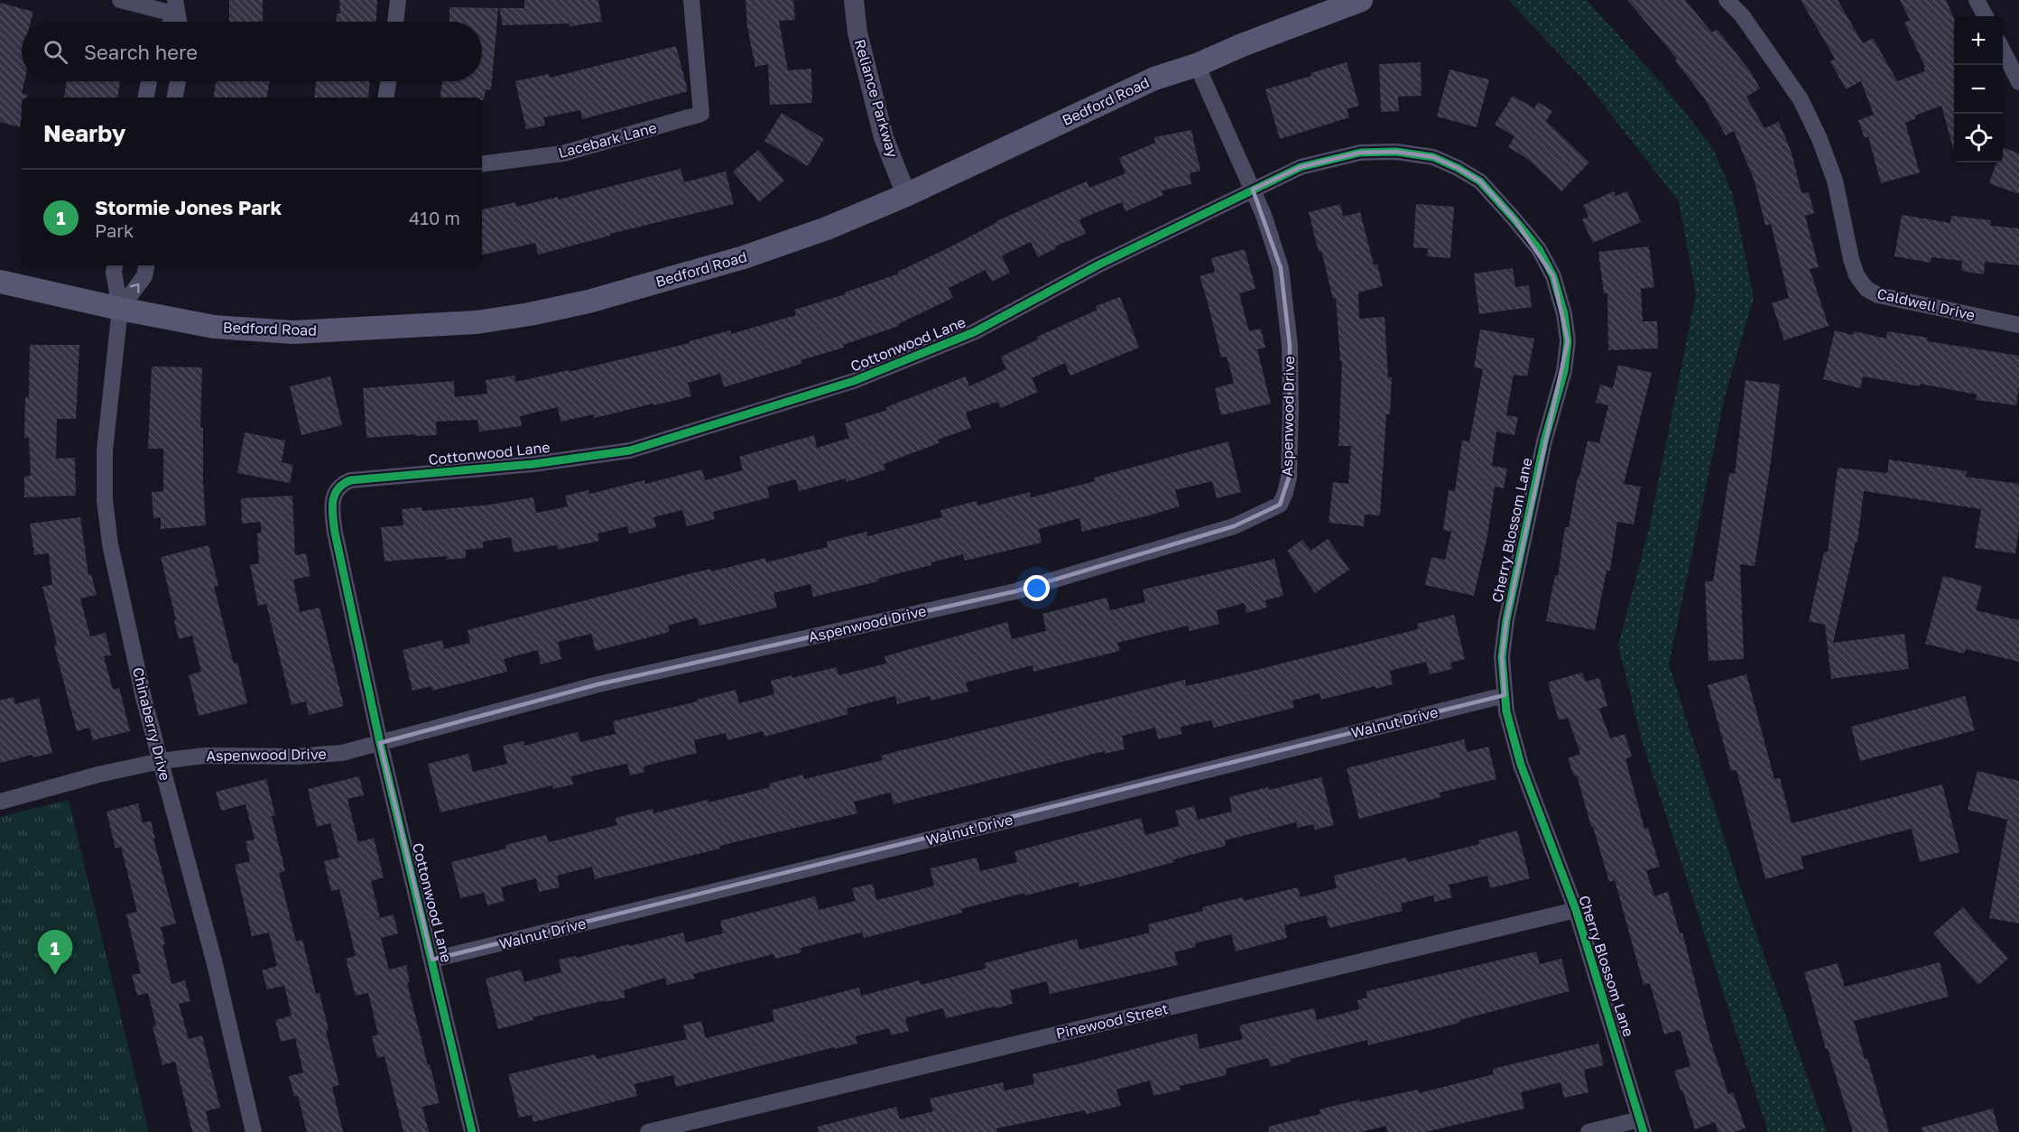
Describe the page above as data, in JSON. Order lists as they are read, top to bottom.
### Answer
{
  "streets": {
    "main road": ["Bedford Road"],
    "street": [
      "Reliance Parkway",
      "Lacebark Lane",
      "Caldwell Drive",
      "Cottonwood Lane",
      "Aspenwood Drive",
      "Cherry Blossom Lane",
      "Walnut Drive",
      "Chinaberry Drive",
      "Pinewood Street"
    ]
  },
  "crossings": [
    ["Reliance Parkway", "Bedford Road"],
    ["Bedford Road", "Aspenwood Drive"],
    ["Bedford Road", "Chinaberry Drive"],
    ["Cottonwood Lane", "Aspenwood Drive"],
    ["Cottonwood Lane", "Cherry Blossom Lane"],
    ["Cottonwood Lane", "Walnut Drive"],
    ["Aspenwood Drive", "Cherry Blossom Lane"],
    ["Aspenwood Drive", "Chinaberry Drive"],
    ["Cherry Blossom Lane", "Walnut Drive"],
    ["Cherry Blossom Lane", "Pinewood Street"]
  ],
  "page": {
    "map_buttons": ["+", "−"],
    "search": "Search here",
    "heading": "Nearby",
    "list": [
      {
        "mark": "1",
        "name": "Stormie Jones Park",
        "note": "Park",
        "value": "410 m"
      }
    ],
    "pins": "1"
  }
}
